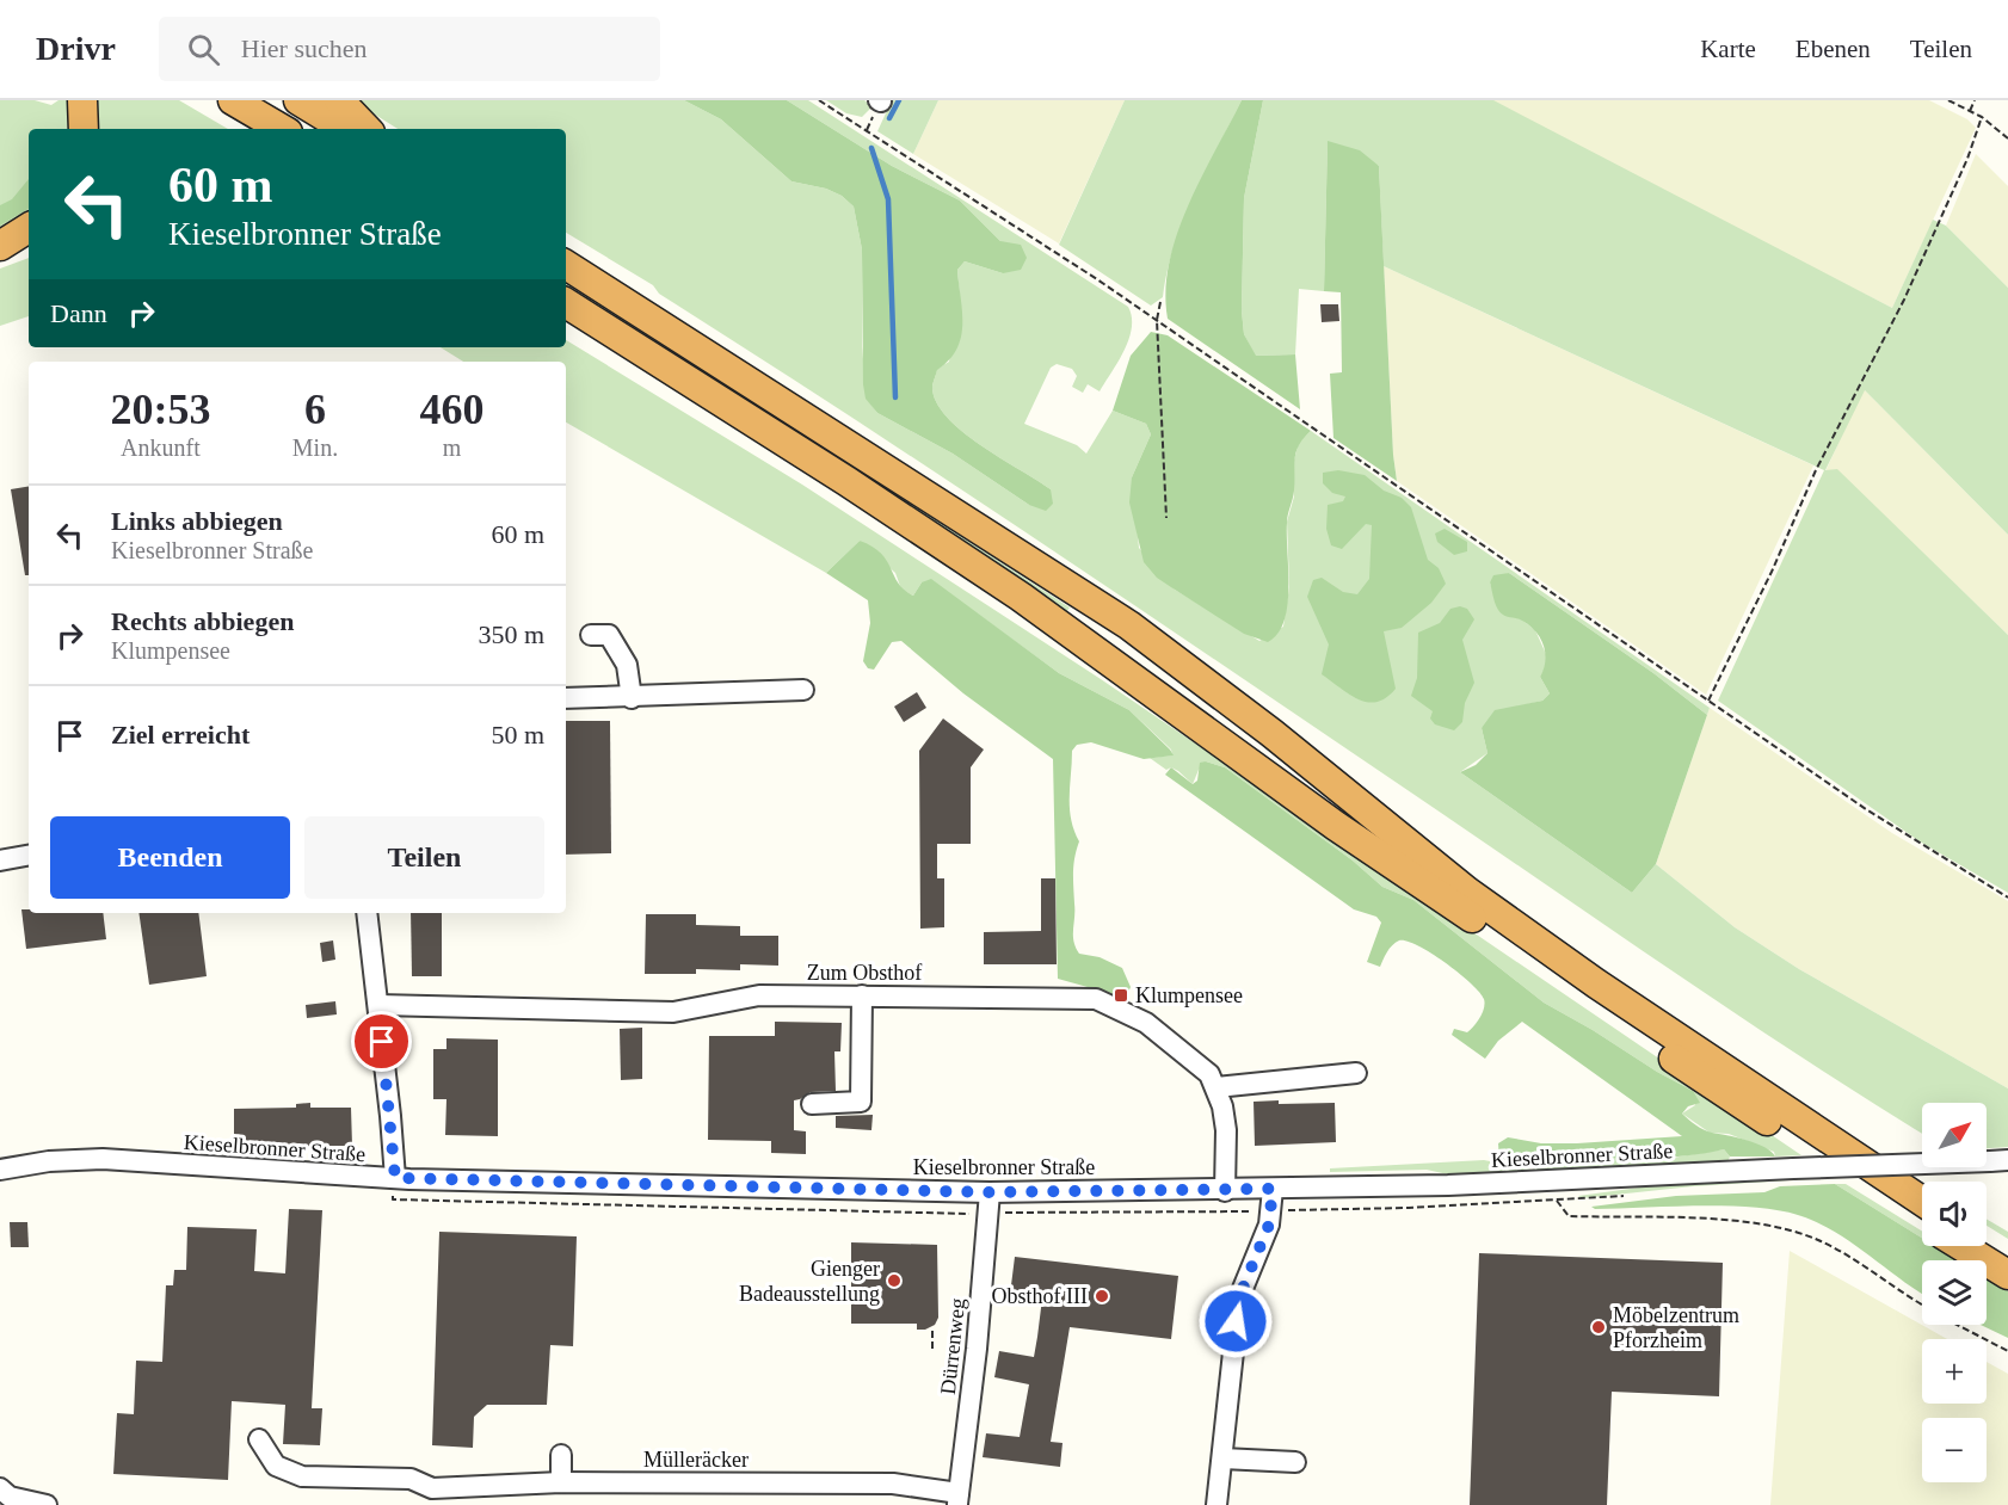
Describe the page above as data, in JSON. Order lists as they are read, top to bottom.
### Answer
{
  "streets": {
    "street": [
      "Zum Obsthof",
      "Kieselbronner Straße",
      "Dürrenweg",
      "Mülleräcker"
    ]
  },
  "crossings": [
    ["Zum Obsthof", "Kieselbronner Straße"],
    ["Kieselbronner Straße", "Dürrenweg"],
    ["Dürrenweg", "Mülleräcker"]
  ],
  "places": {
    "transit": ["Klumpensee"],
    "other": ["Gienger Badeausstellung", "Obsthof III", "Möbelzentrum Pforzheim"]
  },
  "north": "top right",
  "page": {
    "header": "Drivr",
    "search": "Hier suchen",
    "nav": ["Karte", "Ebenen", "Teilen"],
    "turn": ["60 m", "Kieselbronner Straße"],
    "then": "Dann",
    "eta": [
      "20:53",
      "Ankunft",
      "6",
      "Min.",
      "460",
      "m"
    ],
    "list": [
      {
        "name": "Links abbiegen",
        "note": "Kieselbronner Straße",
        "value": "60 m"
      },
      {
        "name": "Rechts abbiegen",
        "note": "Klumpensee",
        "value": "350 m"
      },
      {
        "name": "Ziel erreicht",
        "value": "50 m"
      }
    ],
    "buttons": ["Beenden", "Teilen"],
    "map_buttons": ["+", "−"]
  }
}
